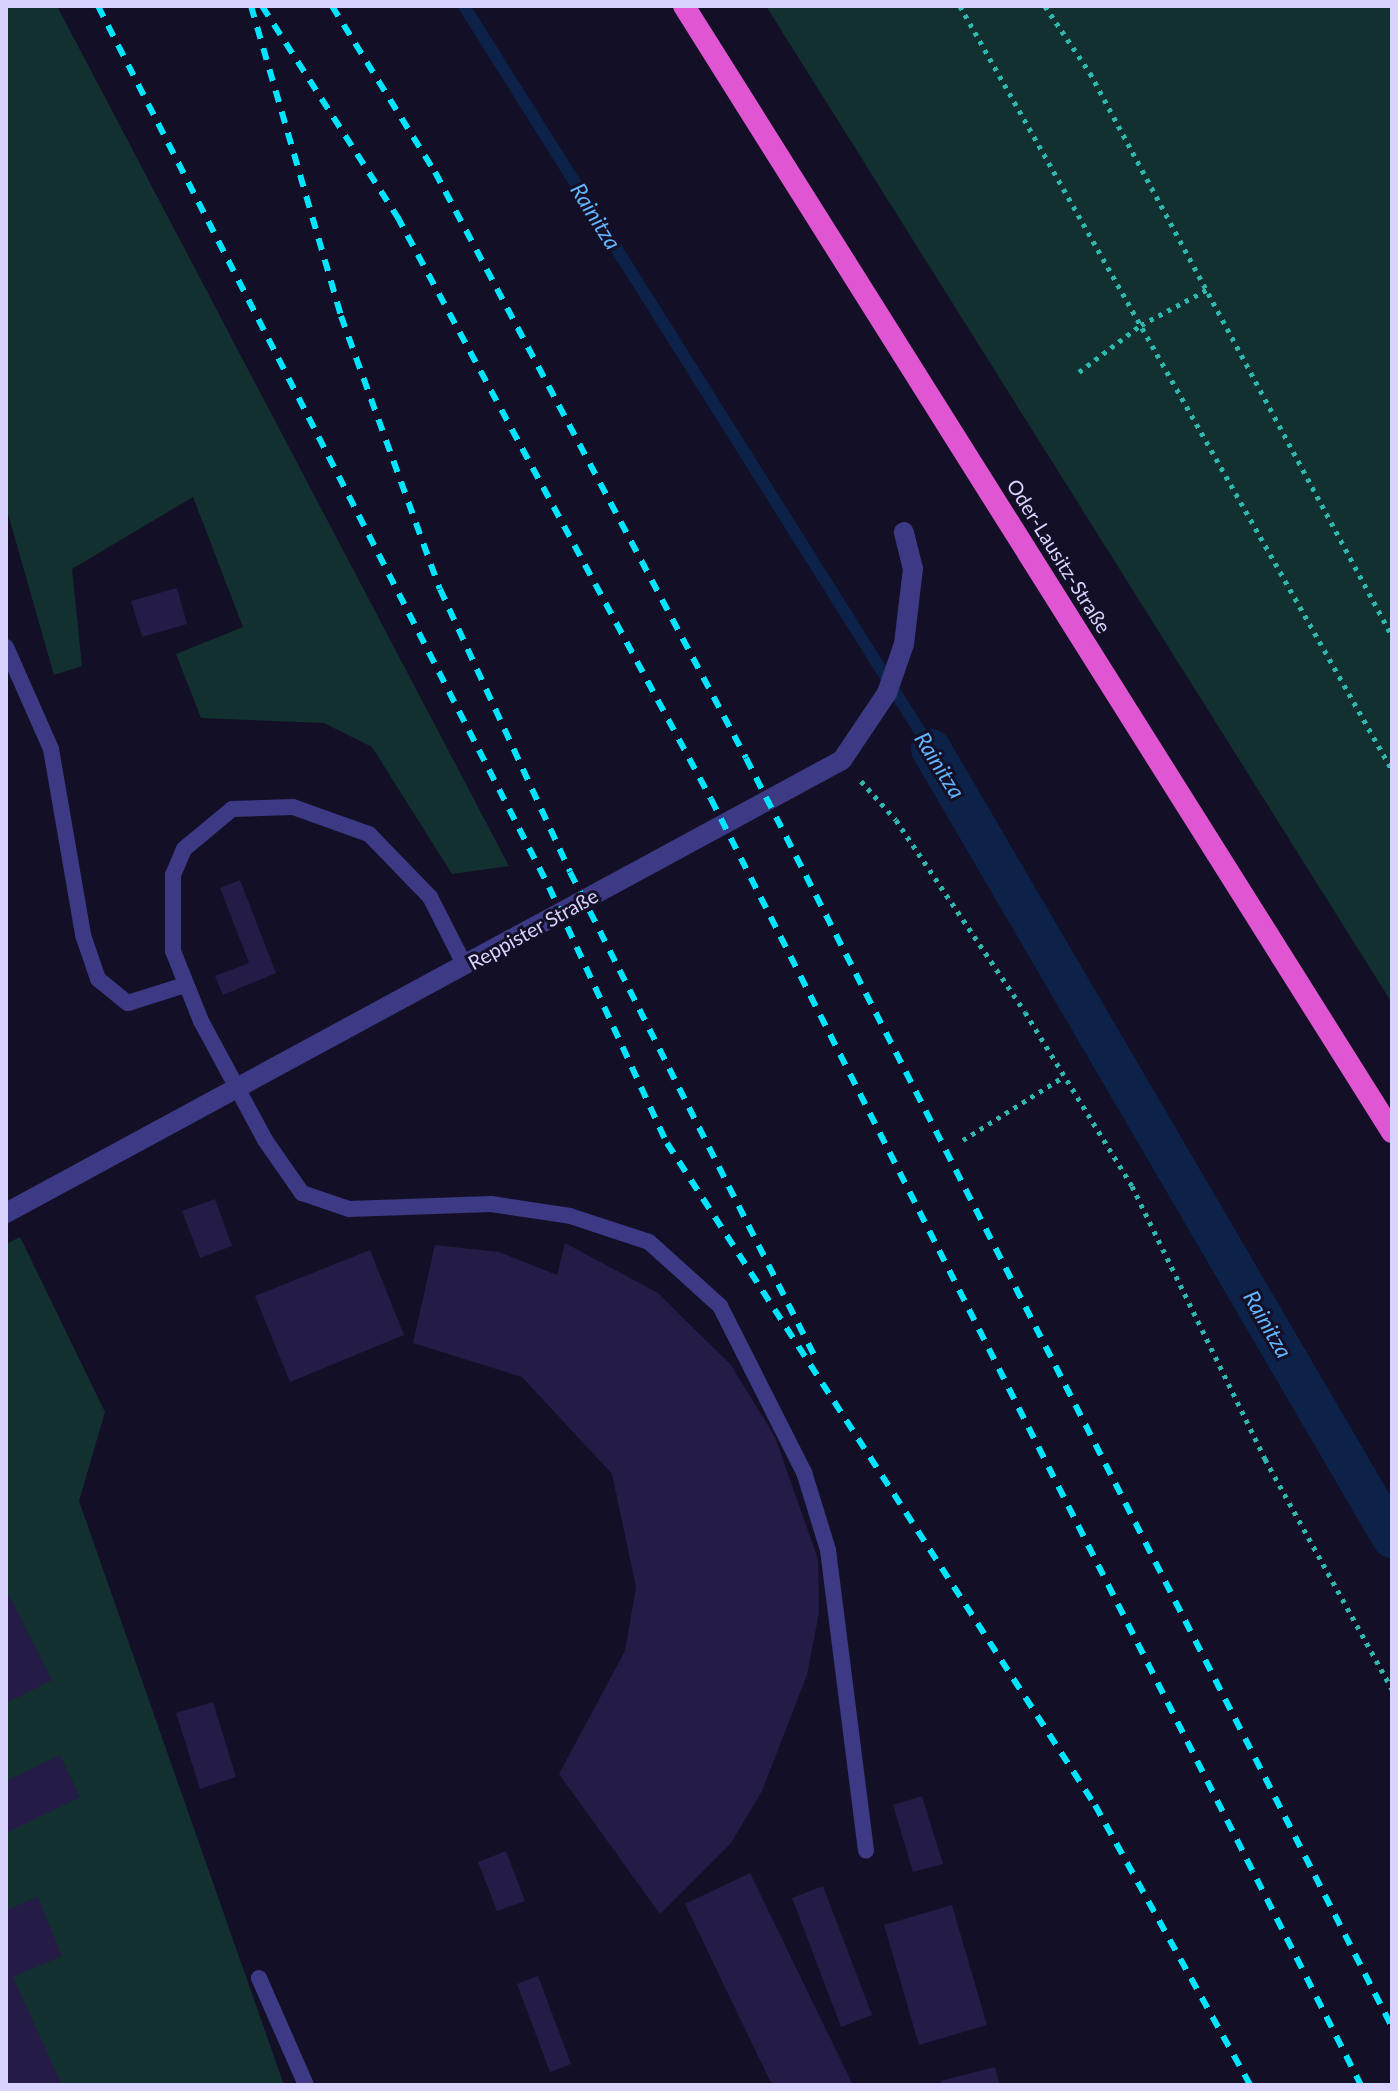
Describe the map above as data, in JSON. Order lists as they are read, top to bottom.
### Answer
{
  "streets": {
    "highway": ["Oder-Lausitz-Straße"],
    "street": ["Reppister Straße"]
  },
  "water": ["Rainitza"]
}
